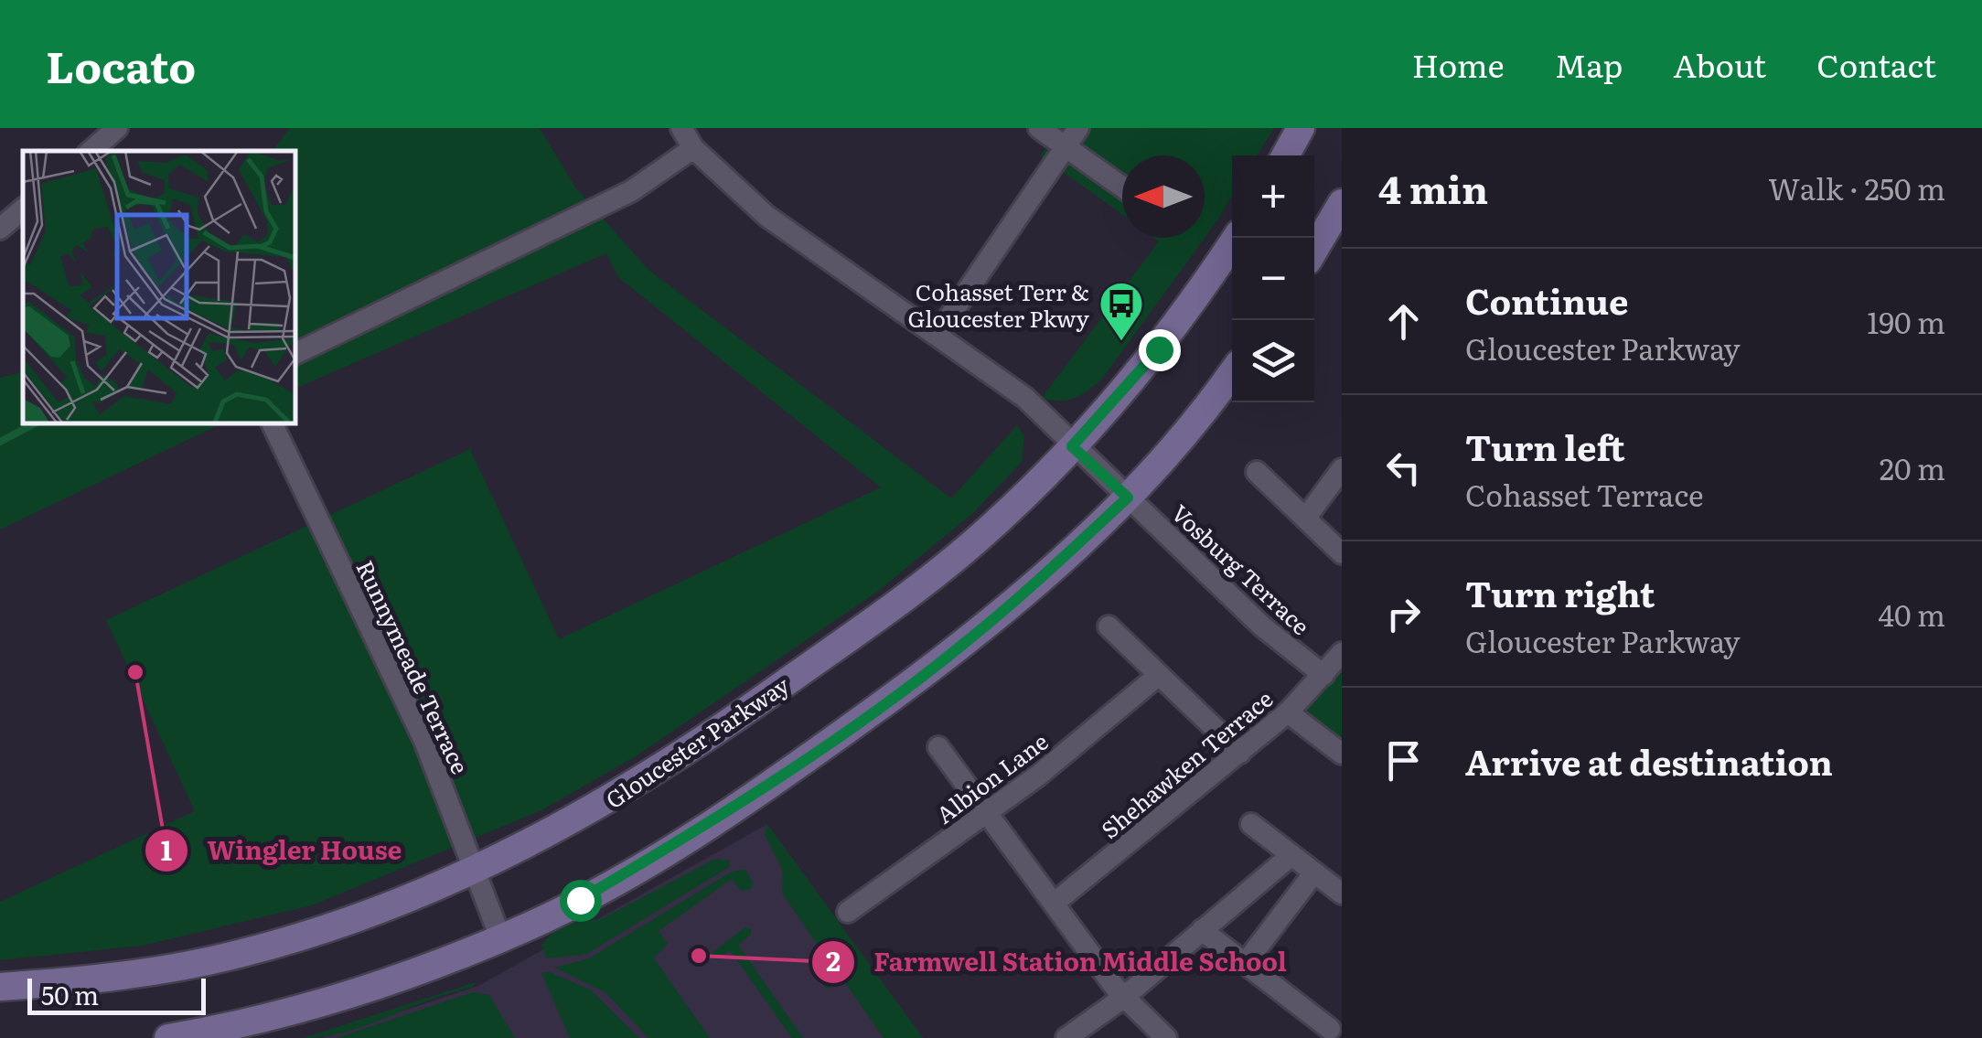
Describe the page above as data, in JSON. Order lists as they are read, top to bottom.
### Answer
{
  "streets": {
    "main road": ["Gloucester Parkway"],
    "street": [
      "Vosburg Terrace",
      "Runnymeade Terrace",
      "Shehawken Terrace",
      "Albion Lane"
    ]
  },
  "crossings": [
    ["Vosburg Terrace", "Gloucester Parkway"],
    ["Vosburg Terrace", "Shehawken Terrace"],
    ["Runnymeade Terrace", "Gloucester Parkway"]
  ],
  "places": {
    "bus stop": ["Cohasset Terr & Gloucester Pkwy"],
    "other": ["Wingler House", "Farmwell Station Middle School"]
  },
  "scale_bar": "50 m",
  "north": "left",
  "page": {
    "header": "Locato",
    "nav": [
      "Home",
      "Map",
      "About",
      "Contact"
    ],
    "heading": ["4 min", "Walk · 250 m"],
    "map_buttons": ["+", "−"],
    "list": [
      ["Continue", "Gloucester Parkway", "190 m"],
      ["Turn left", "Cohasset Terrace", "20 m"],
      ["Turn right", "Gloucester Parkway", "40 m"],
      "Arrive at destination"
    ],
    "scale": "50 m"
  }
}
